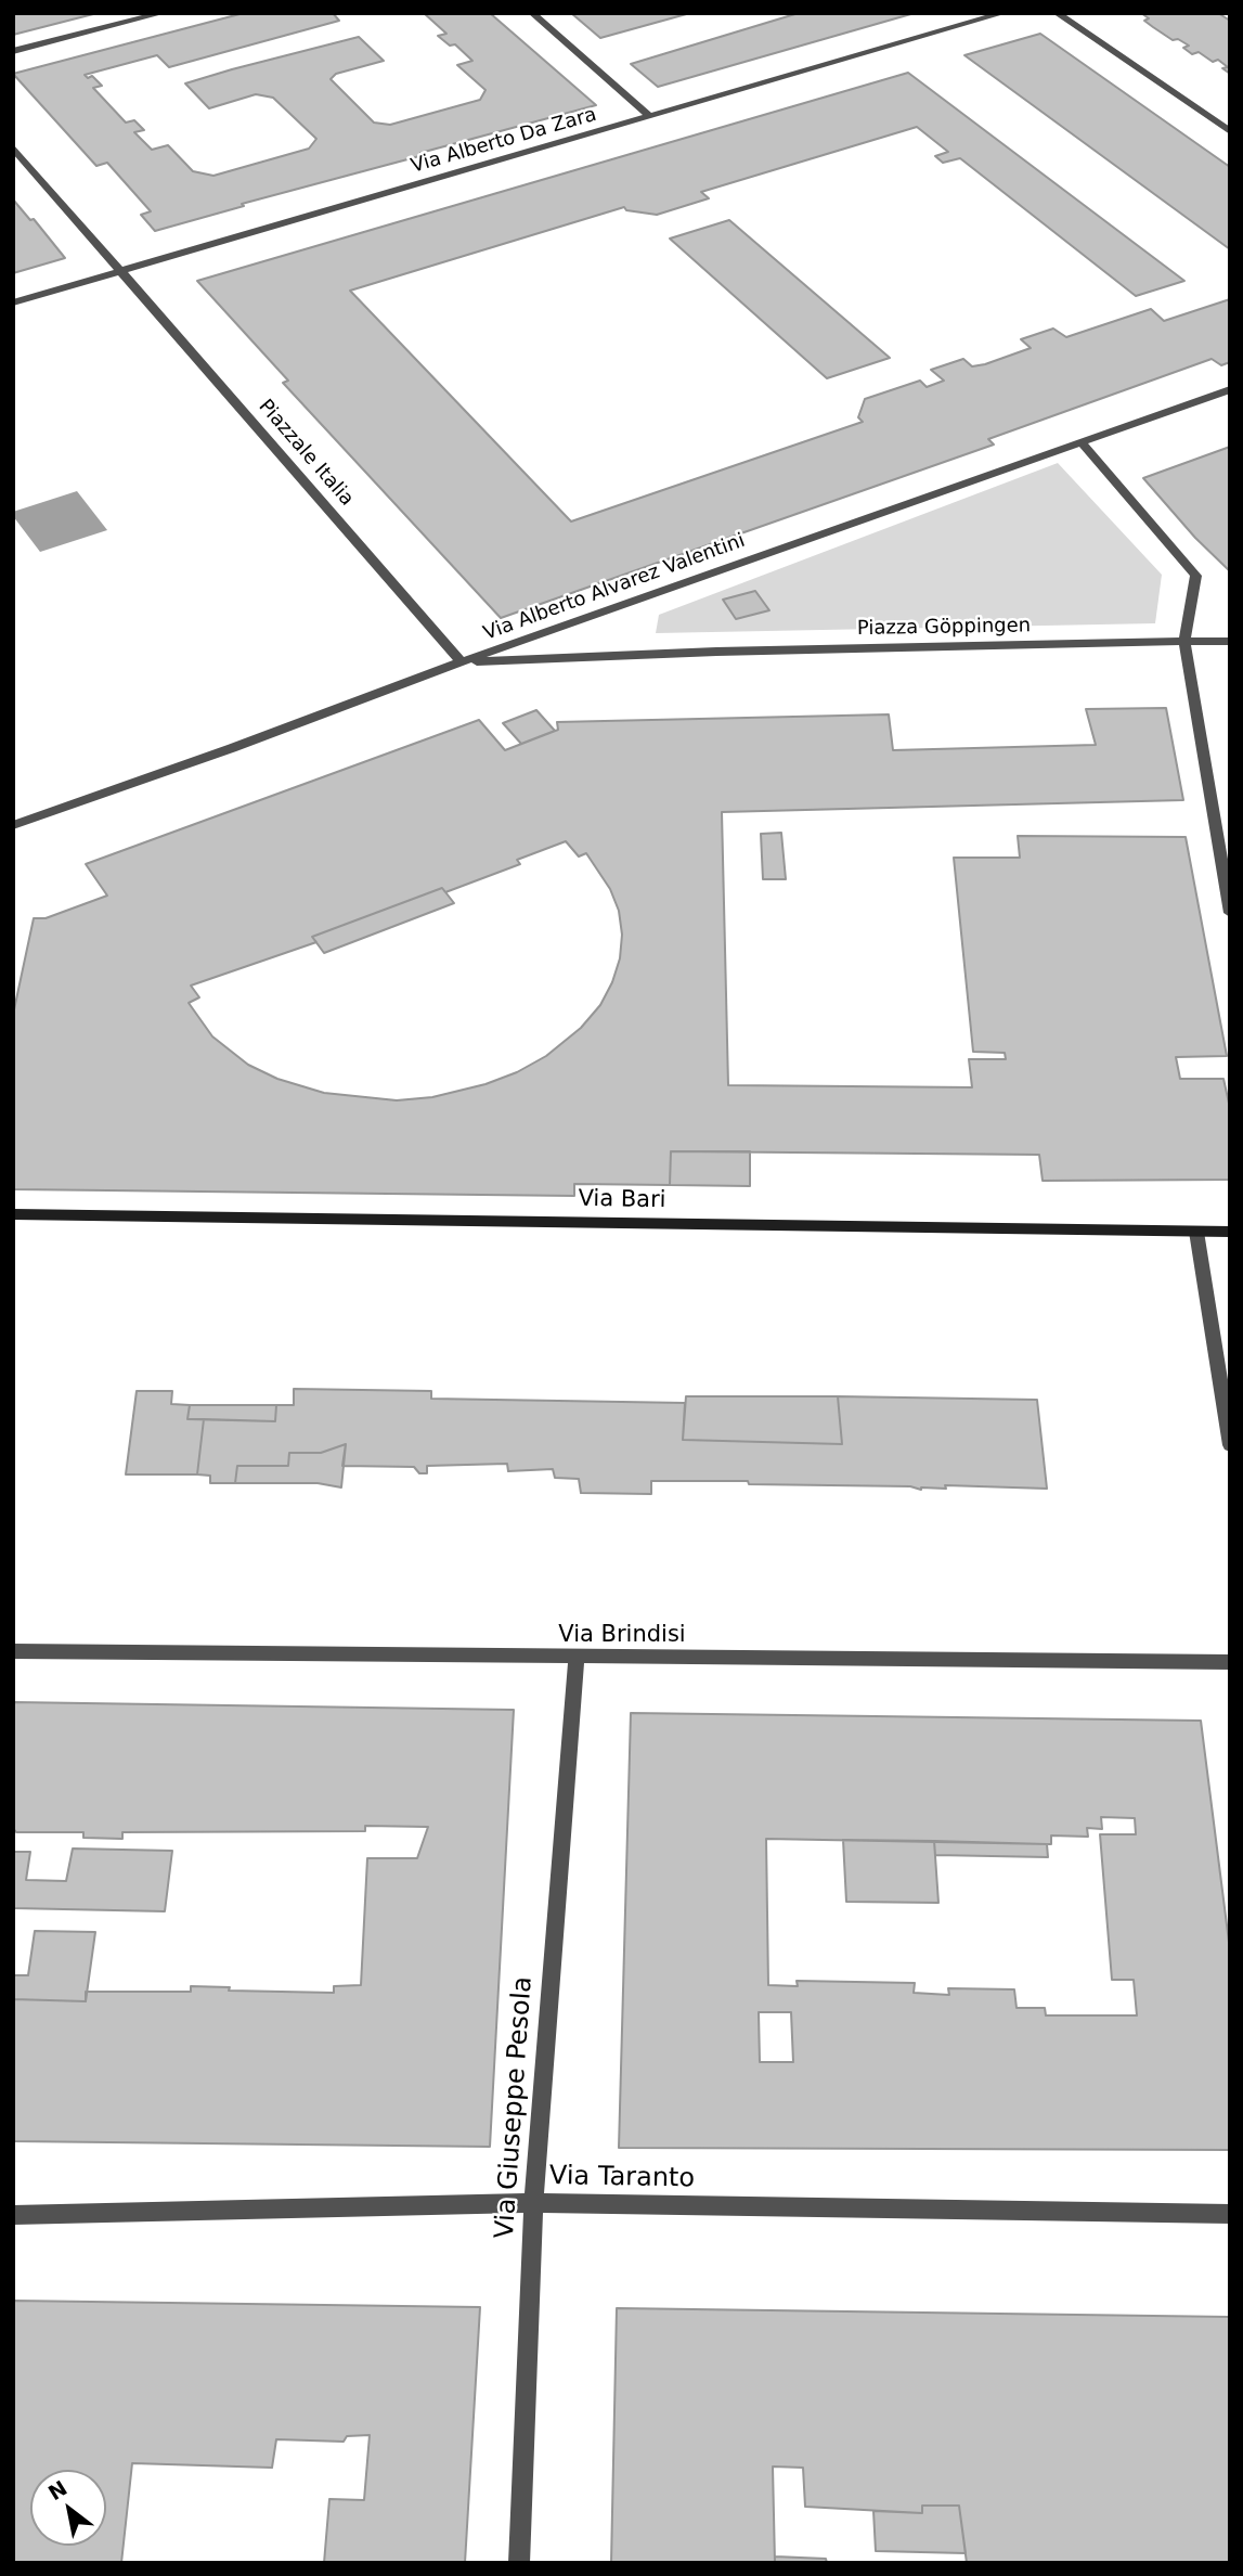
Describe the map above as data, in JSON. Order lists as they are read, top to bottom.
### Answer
{
  "streets": {
    "street": [
      "Via Alberto Da Zara",
      "Piazzale Italia",
      "Via Alberto Alvarez Valentini",
      "Piazza Göppingen",
      "Via Bari",
      "Via Brindisi",
      "Via Giuseppe Pesola",
      "Via Taranto"
    ]
  },
  "crossings": [
    ["Via Alberto Da Zara", "Piazzale Italia"],
    ["Piazzale Italia", "Via Alberto Alvarez Valentini"],
    ["Piazzale Italia", "Piazza Göppingen"],
    ["Via Alberto Alvarez Valentini", "Piazza Göppingen"],
    ["Via Brindisi", "Via Giuseppe Pesola"],
    ["Via Giuseppe Pesola", "Via Taranto"]
  ],
  "north": "top left"
}
